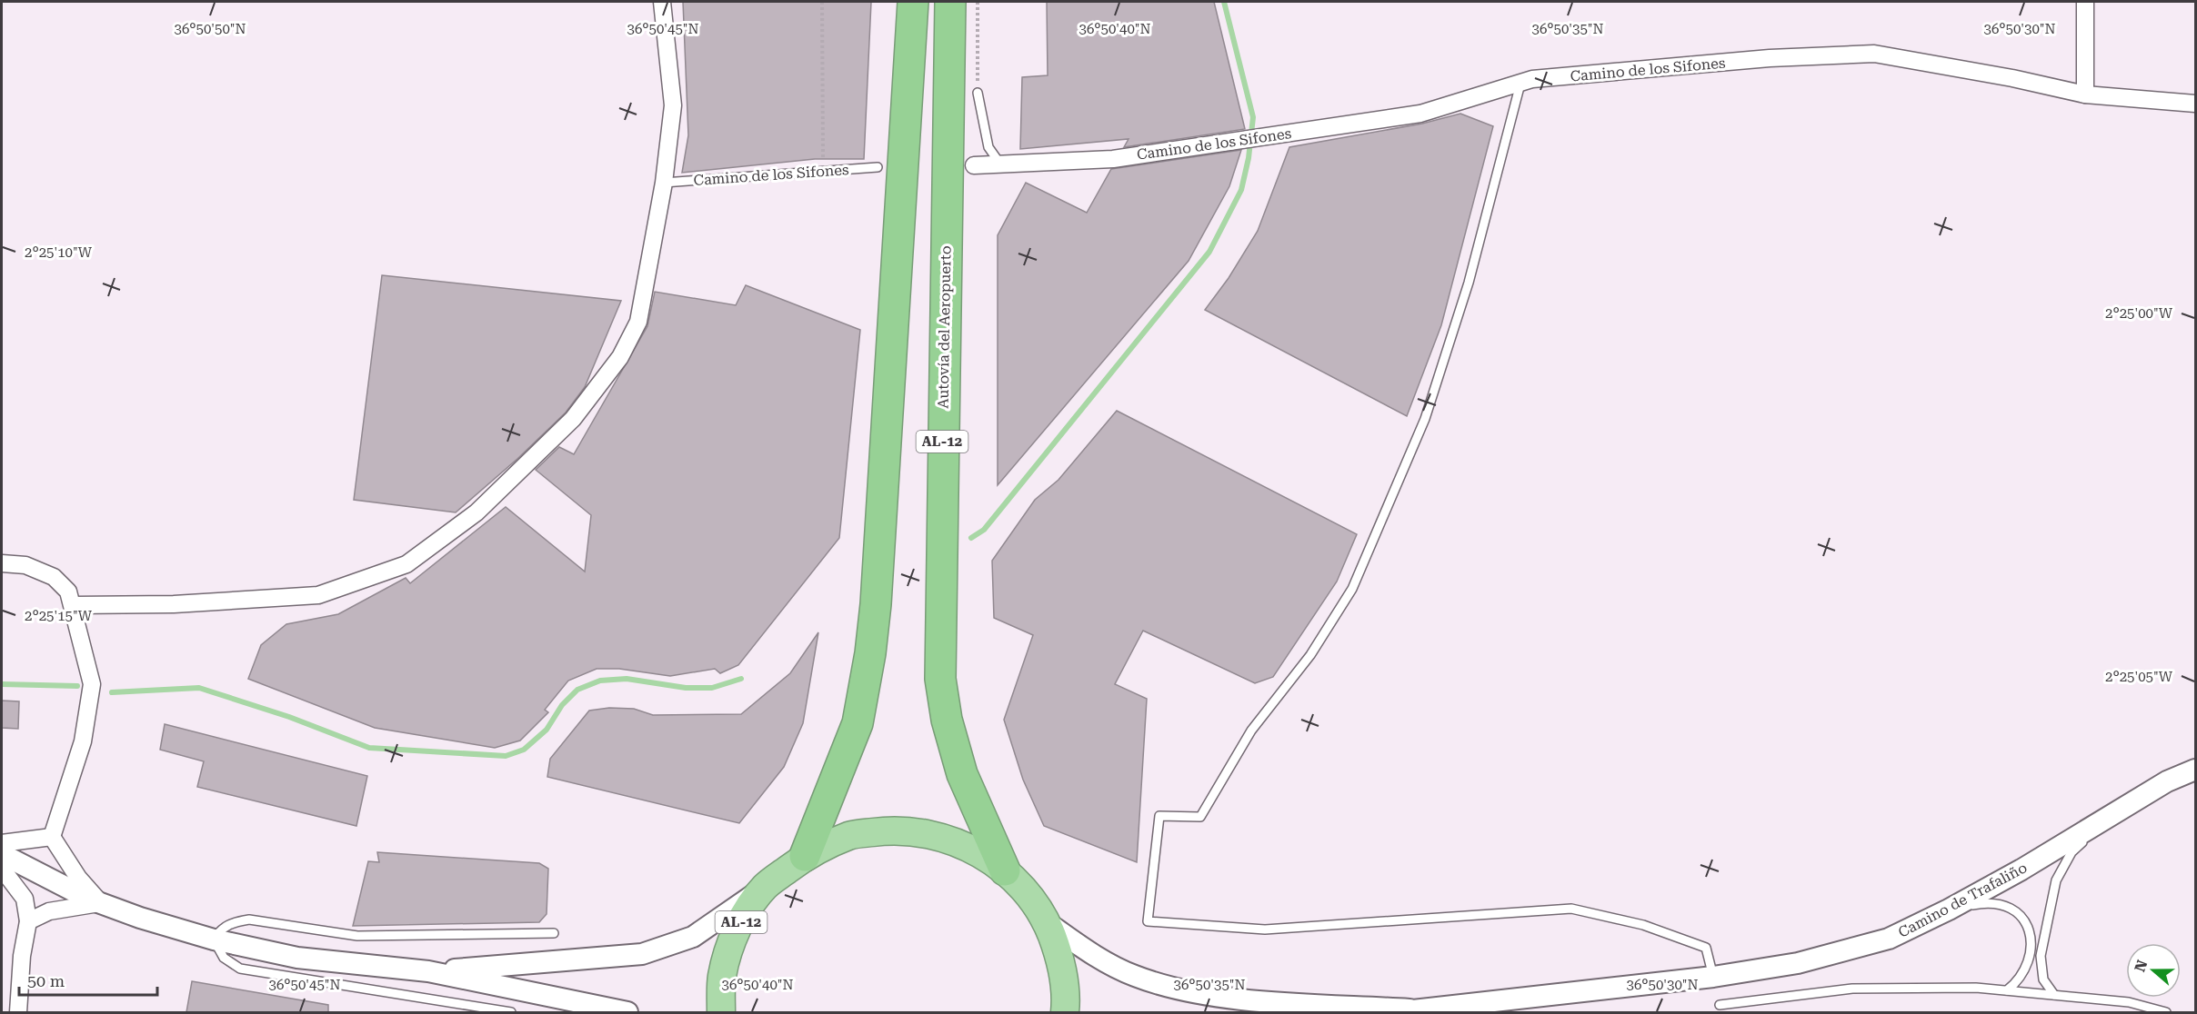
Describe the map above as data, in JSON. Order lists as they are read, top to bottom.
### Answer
{
  "streets": {
    "highway": ["Autovía del Aeropuerto", "AL-12"],
    "street": ["Camino de los Sifones", "Camino de Trafaliño"]
  },
  "crossings": [
    ["Autovía del Aeropuerto", "AL-12"],
    ["AL-12", "Camino de Trafaliño"]
  ],
  "scale_bar": "50 m",
  "north": "left",
  "coordinates": [
    "36°50'50\"N",
    "36°50'45\"N",
    "36°50'30\"N",
    "36°50'40\"N",
    "36°50'35\"N",
    "2°25'10\"W",
    "2°25'00\"W",
    "2°25'15\"W",
    "2°25'05\"W"
  ]
}
